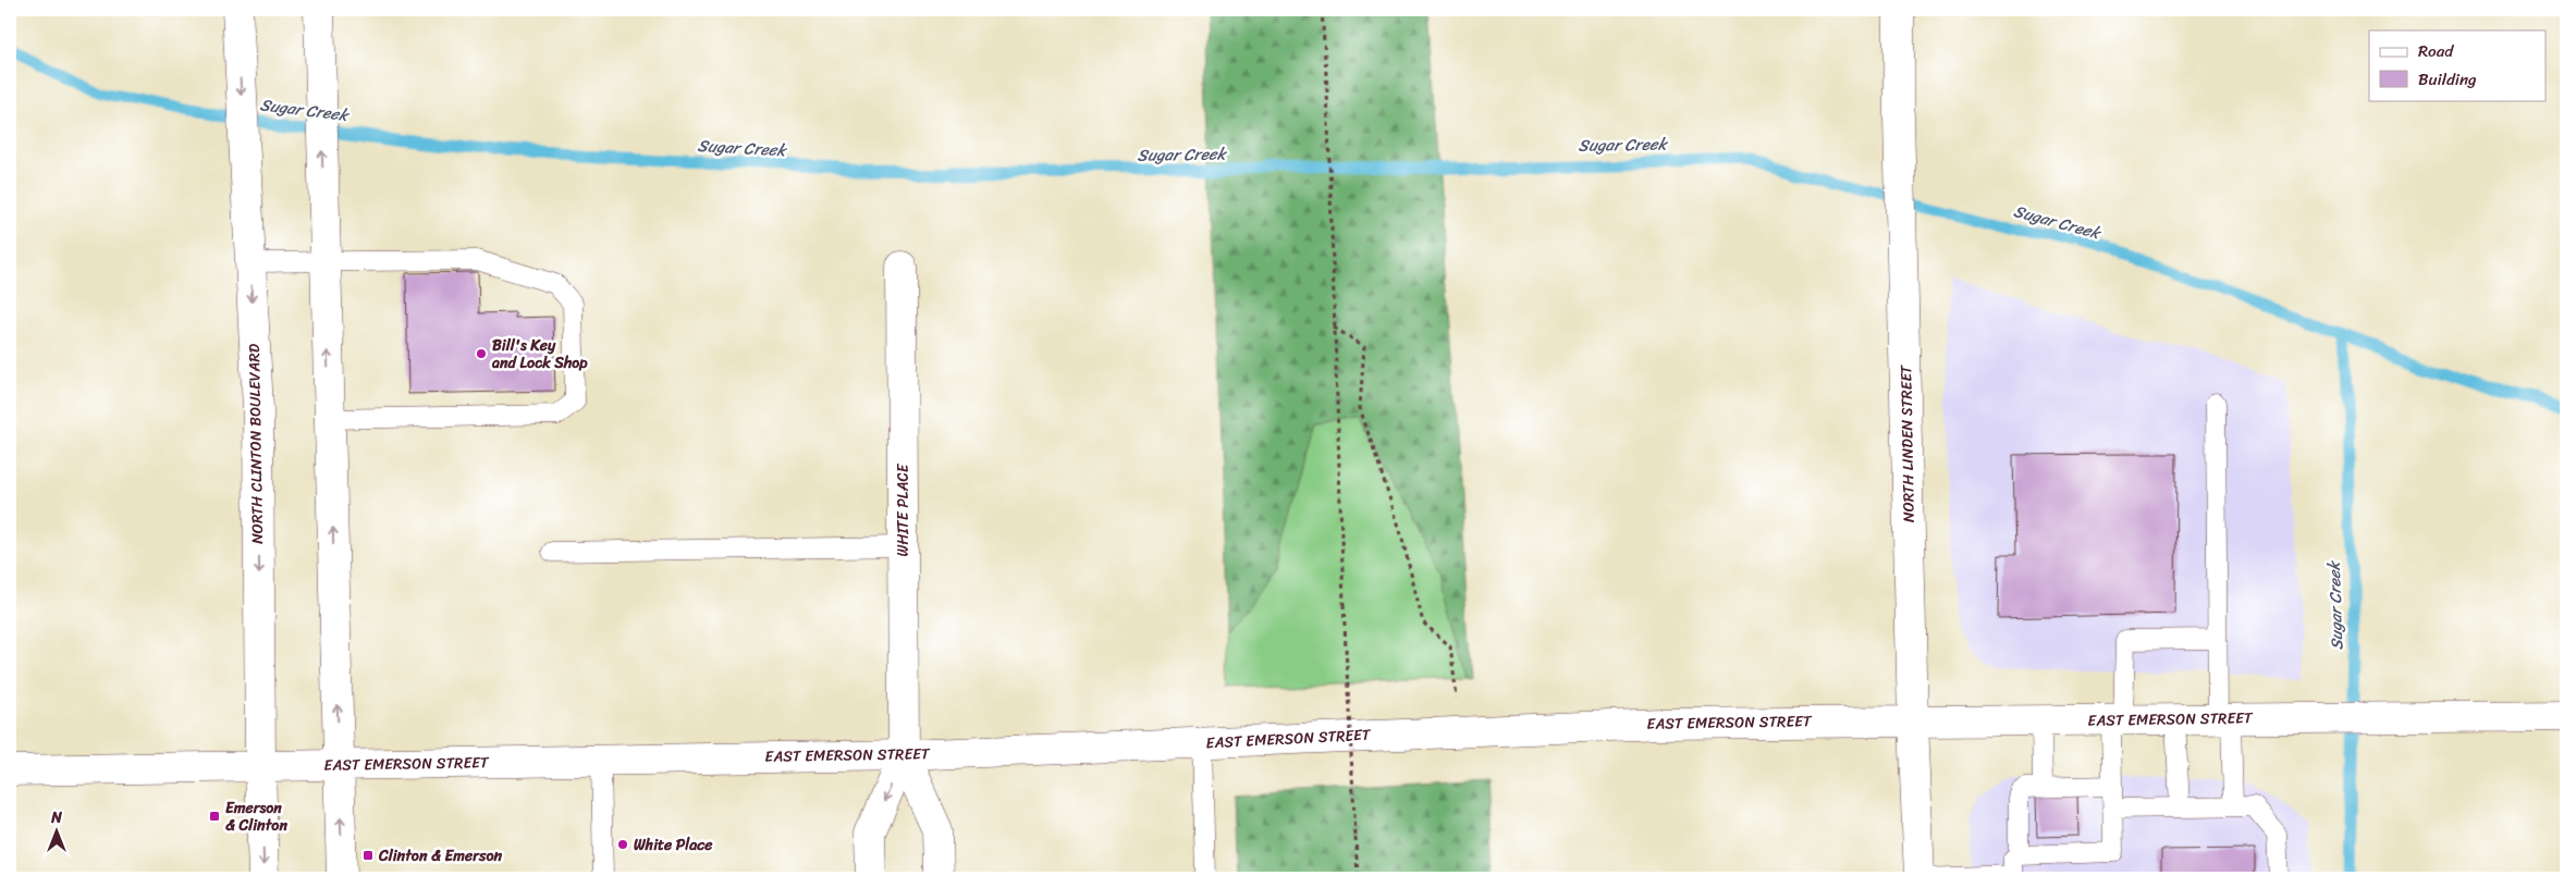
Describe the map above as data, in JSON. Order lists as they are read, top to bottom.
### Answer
{
  "streets": {
    "main road": [
      "NORTH CLINTON BOULEVARD",
      "NORTH LINDEN STREET",
      "WHITE PLACE",
      "EAST EMERSON STREET"
    ]
  },
  "crossings": [
    ["NORTH CLINTON BOULEVARD", "EAST EMERSON STREET"],
    ["NORTH LINDEN STREET", "EAST EMERSON STREET"],
    ["WHITE PLACE", "EAST EMERSON STREET"]
  ],
  "water": ["Sugar Creek"],
  "places": {
    "other": ["Bill's Key and Lock Shop", "White Place"],
    "transit": ["Emerson & Clinton", "Clinton & Emerson"]
  },
  "legend": ["Road", "Building"],
  "north": "top"
}
